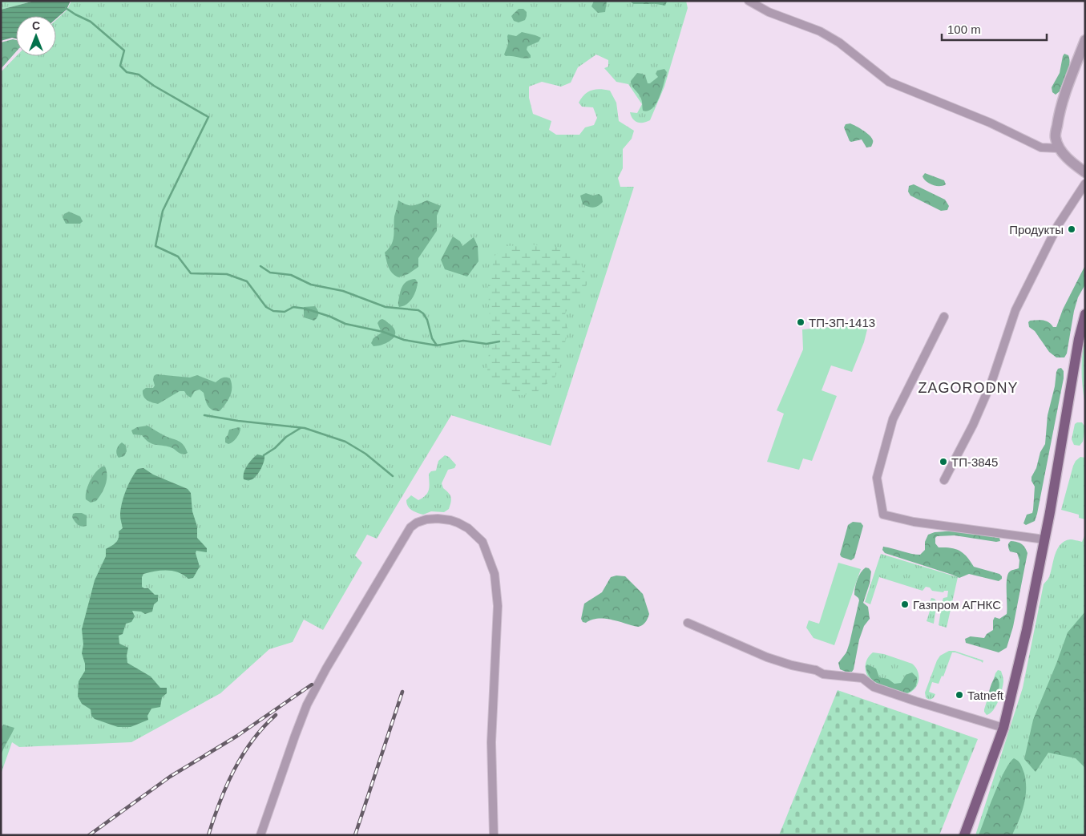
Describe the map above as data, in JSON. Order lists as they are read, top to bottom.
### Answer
{
  "districts": ["ZAGORODNY"],
  "places": [
    "Продукты",
    "ТП-ЗП-1413",
    "ТП-3845",
    "Газпром АГНКС",
    "Tatneft"
  ],
  "scale_bar": "100 m",
  "north": "top"
}
